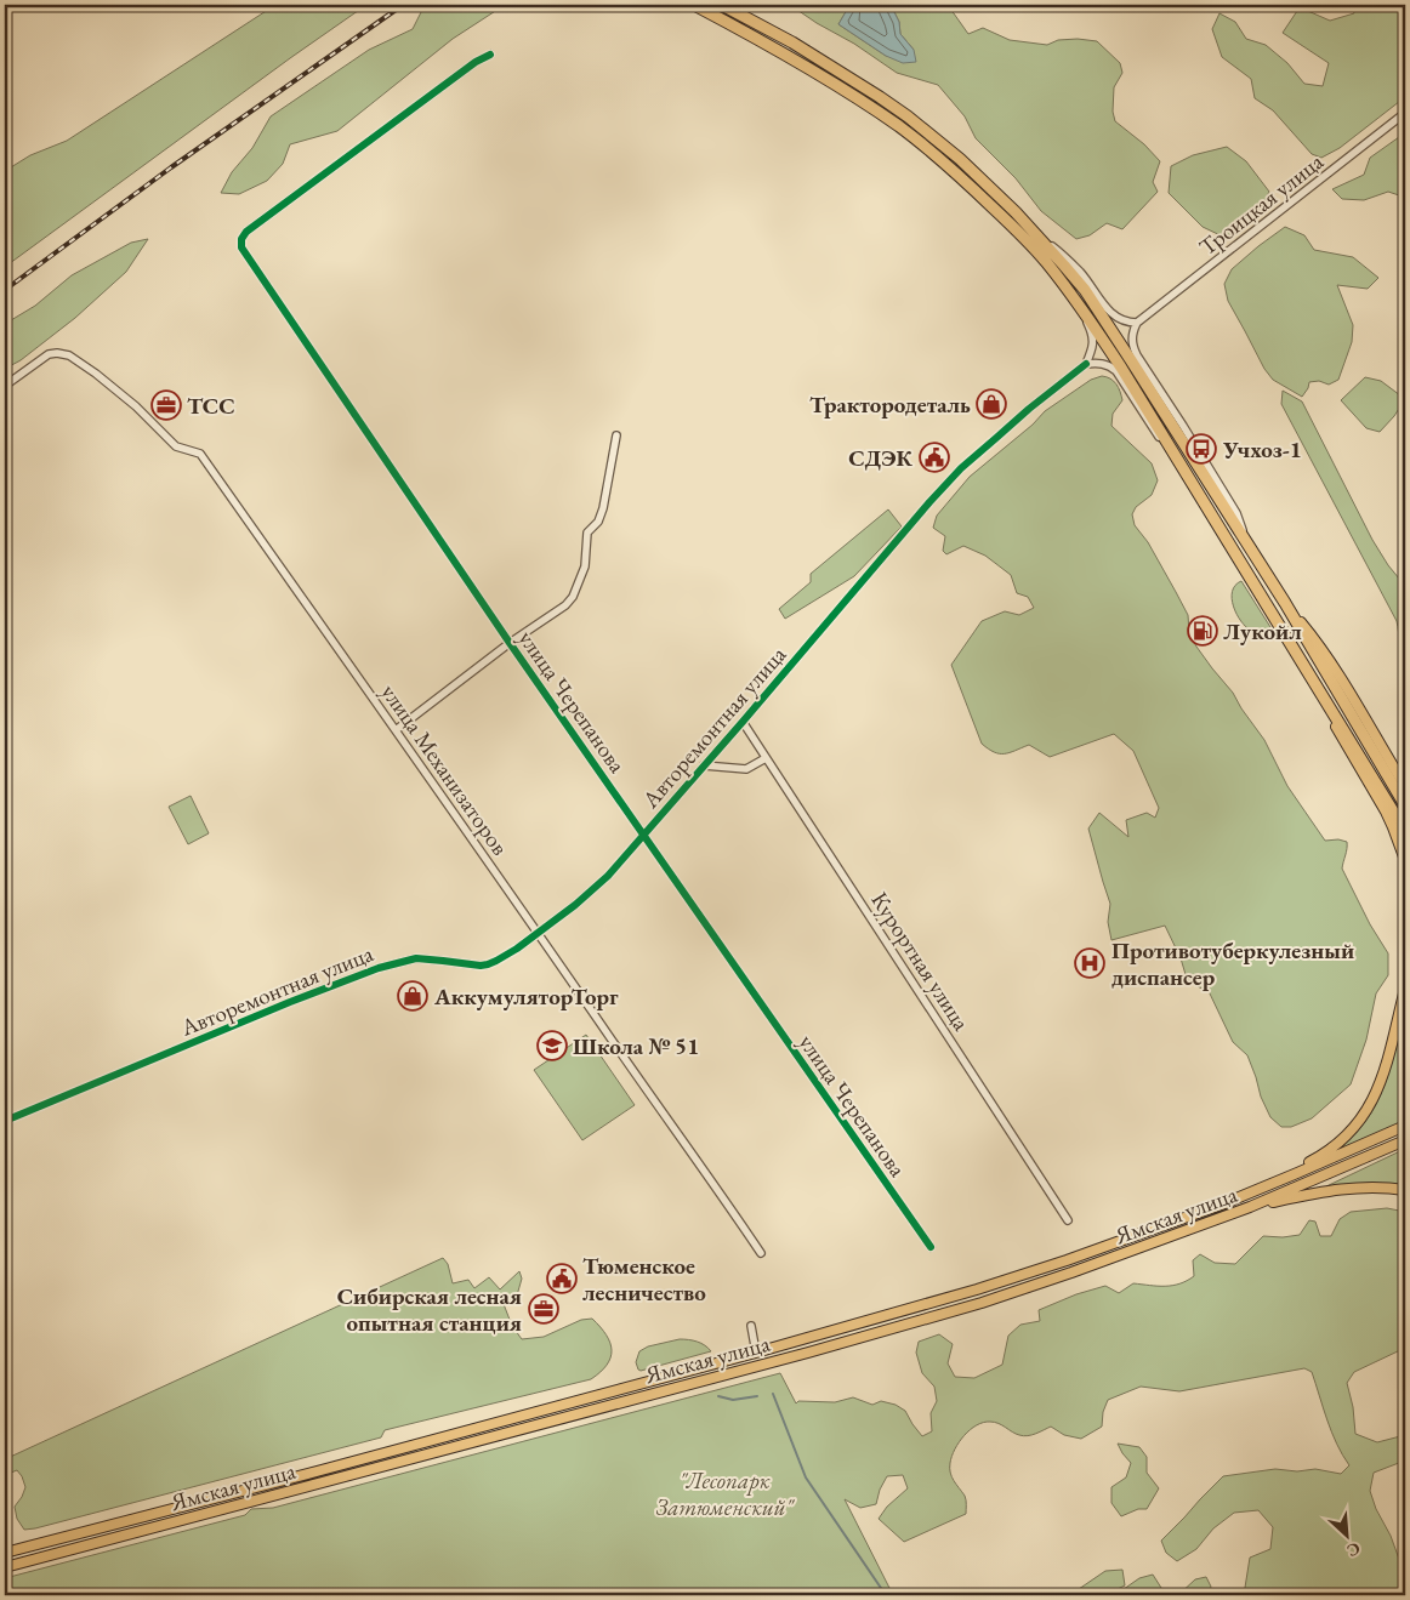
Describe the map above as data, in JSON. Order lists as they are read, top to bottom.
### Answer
{
  "streets": {
    "main road": ["Ямская улица"],
    "street": [
      "Троицкая улица",
      "улица Черепанова",
      "Авторемонтная улица",
      "улица Механизаторов",
      "Курортная улица"
    ]
  },
  "crossings": [
    ["улица Черепанова", "Авторемонтная улица"],
    ["Авторемонтная улица", "улица Механизаторов"],
    ["Авторемонтная улица", "Курортная улица"]
  ],
  "parks": ["\"Лесопарк Затюменский\""],
  "places": {
    "shop": ["Трактородеталь", "АккумуляторТорг"],
    "office": ["ТСС", "Сибирская лесная опытная станция"],
    "bus stop": ["Учхоз-1"],
    "public building": ["СДЭК", "Тюменское лесничество"],
    "fuel station": ["Лукойл"],
    "hospital": ["Противотуберкулезный диспансер"],
    "school or university": ["Школа № 51"]
  },
  "north": "bottom right"
}
